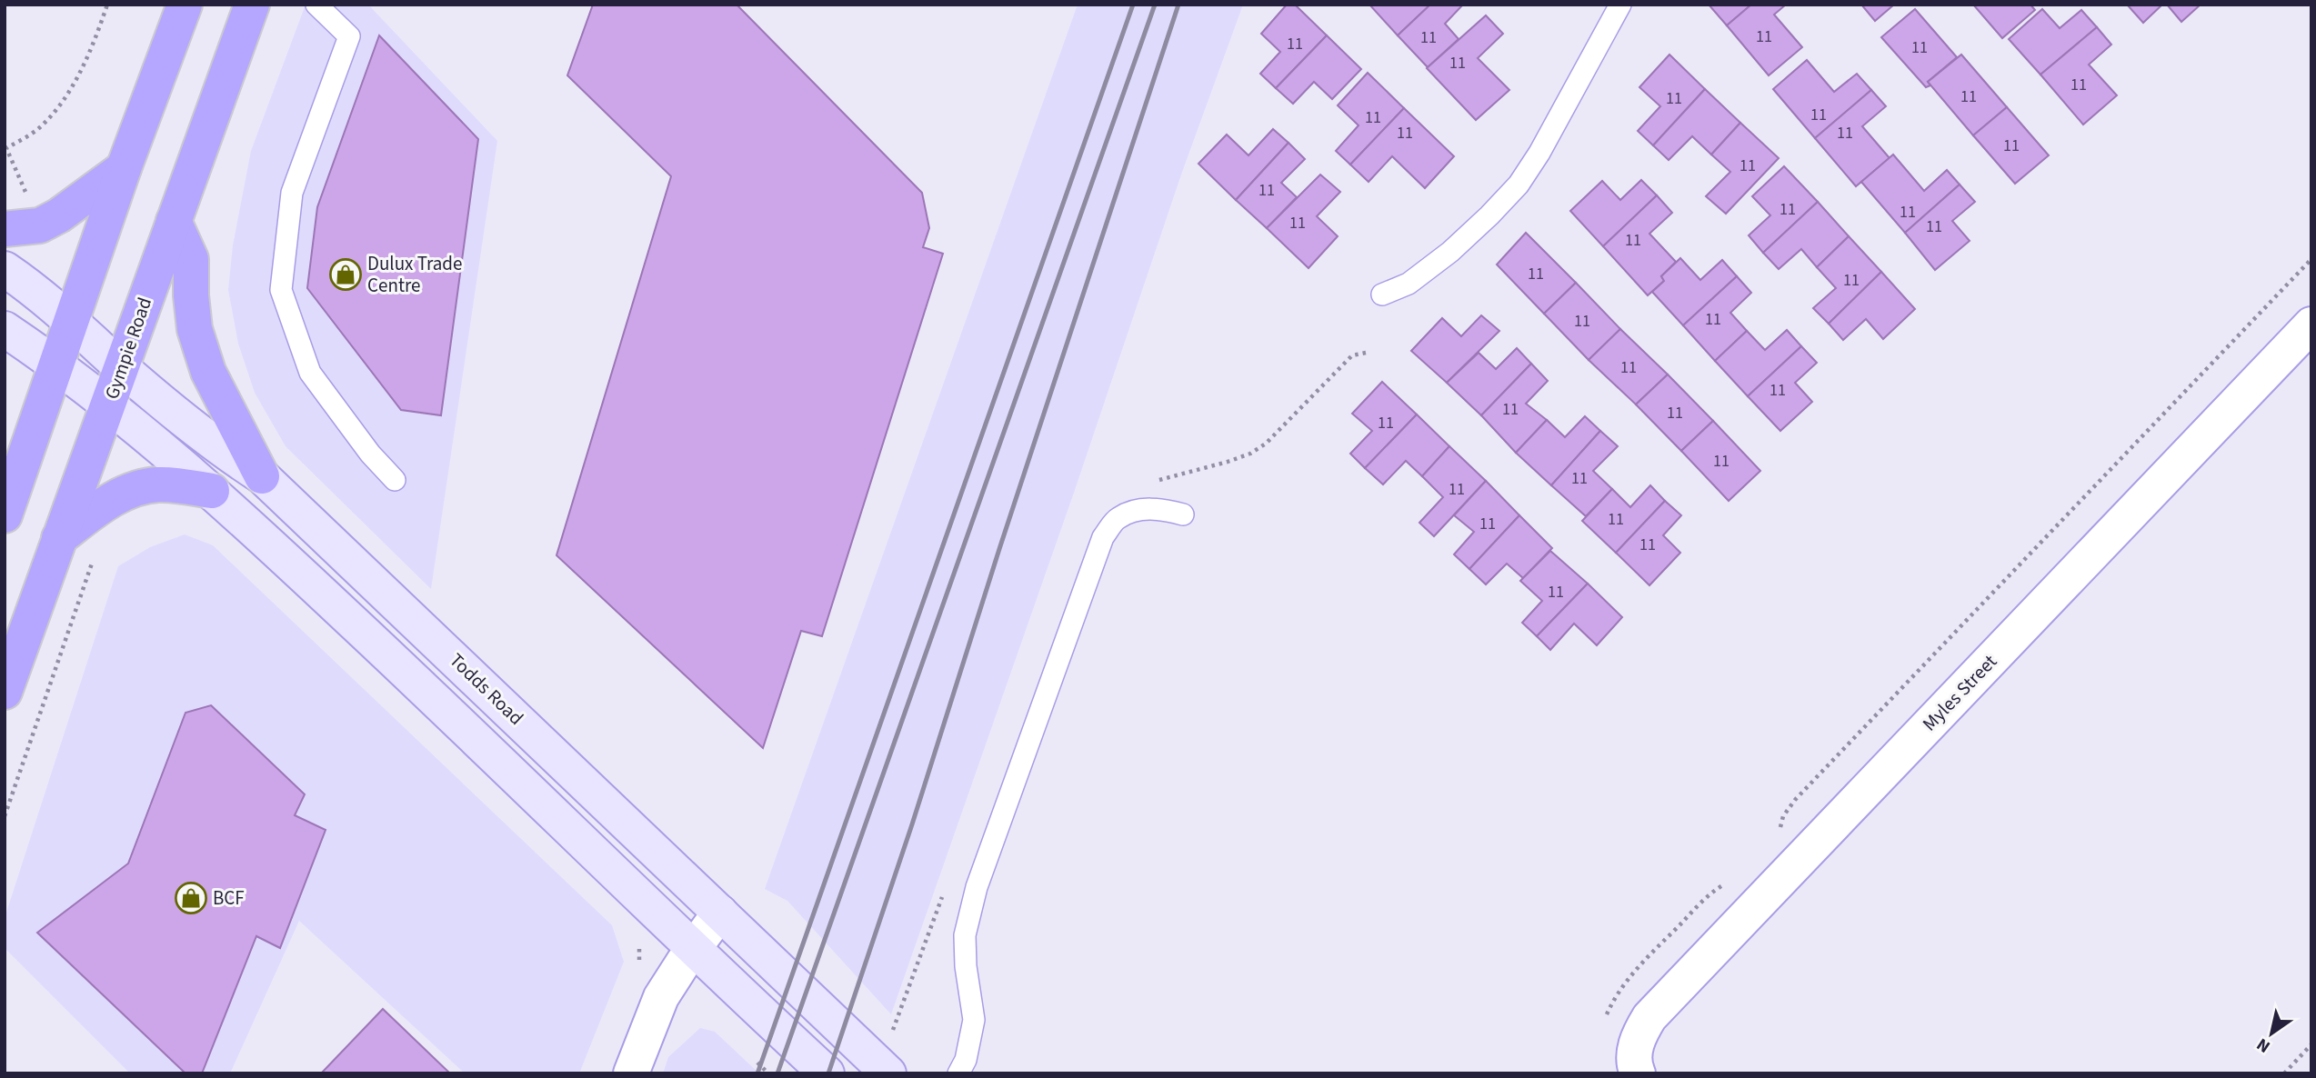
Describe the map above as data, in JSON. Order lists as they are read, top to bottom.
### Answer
{
  "streets": {
    "highway": ["Gympie Road"],
    "street": ["Todds Road", "Myles Street"]
  },
  "crossings": [
    ["Gympie Road", "Todds Road"]
  ],
  "places": {
    "shop": ["Dulux Trade Centre", "BCF"]
  },
  "house_numbers": [
    "11",
    "11",
    "11",
    "11",
    "11",
    "11",
    "11",
    "11",
    "11",
    "11",
    "11",
    "11",
    "11",
    "11",
    "11",
    "11",
    "11",
    "11",
    "11",
    "11",
    "11",
    "11",
    "11",
    "11",
    "11",
    "11",
    "11",
    "11",
    "11",
    "11",
    "11",
    "11",
    "11",
    "11",
    "11",
    "11"
  ],
  "north": "bottom left"
}
